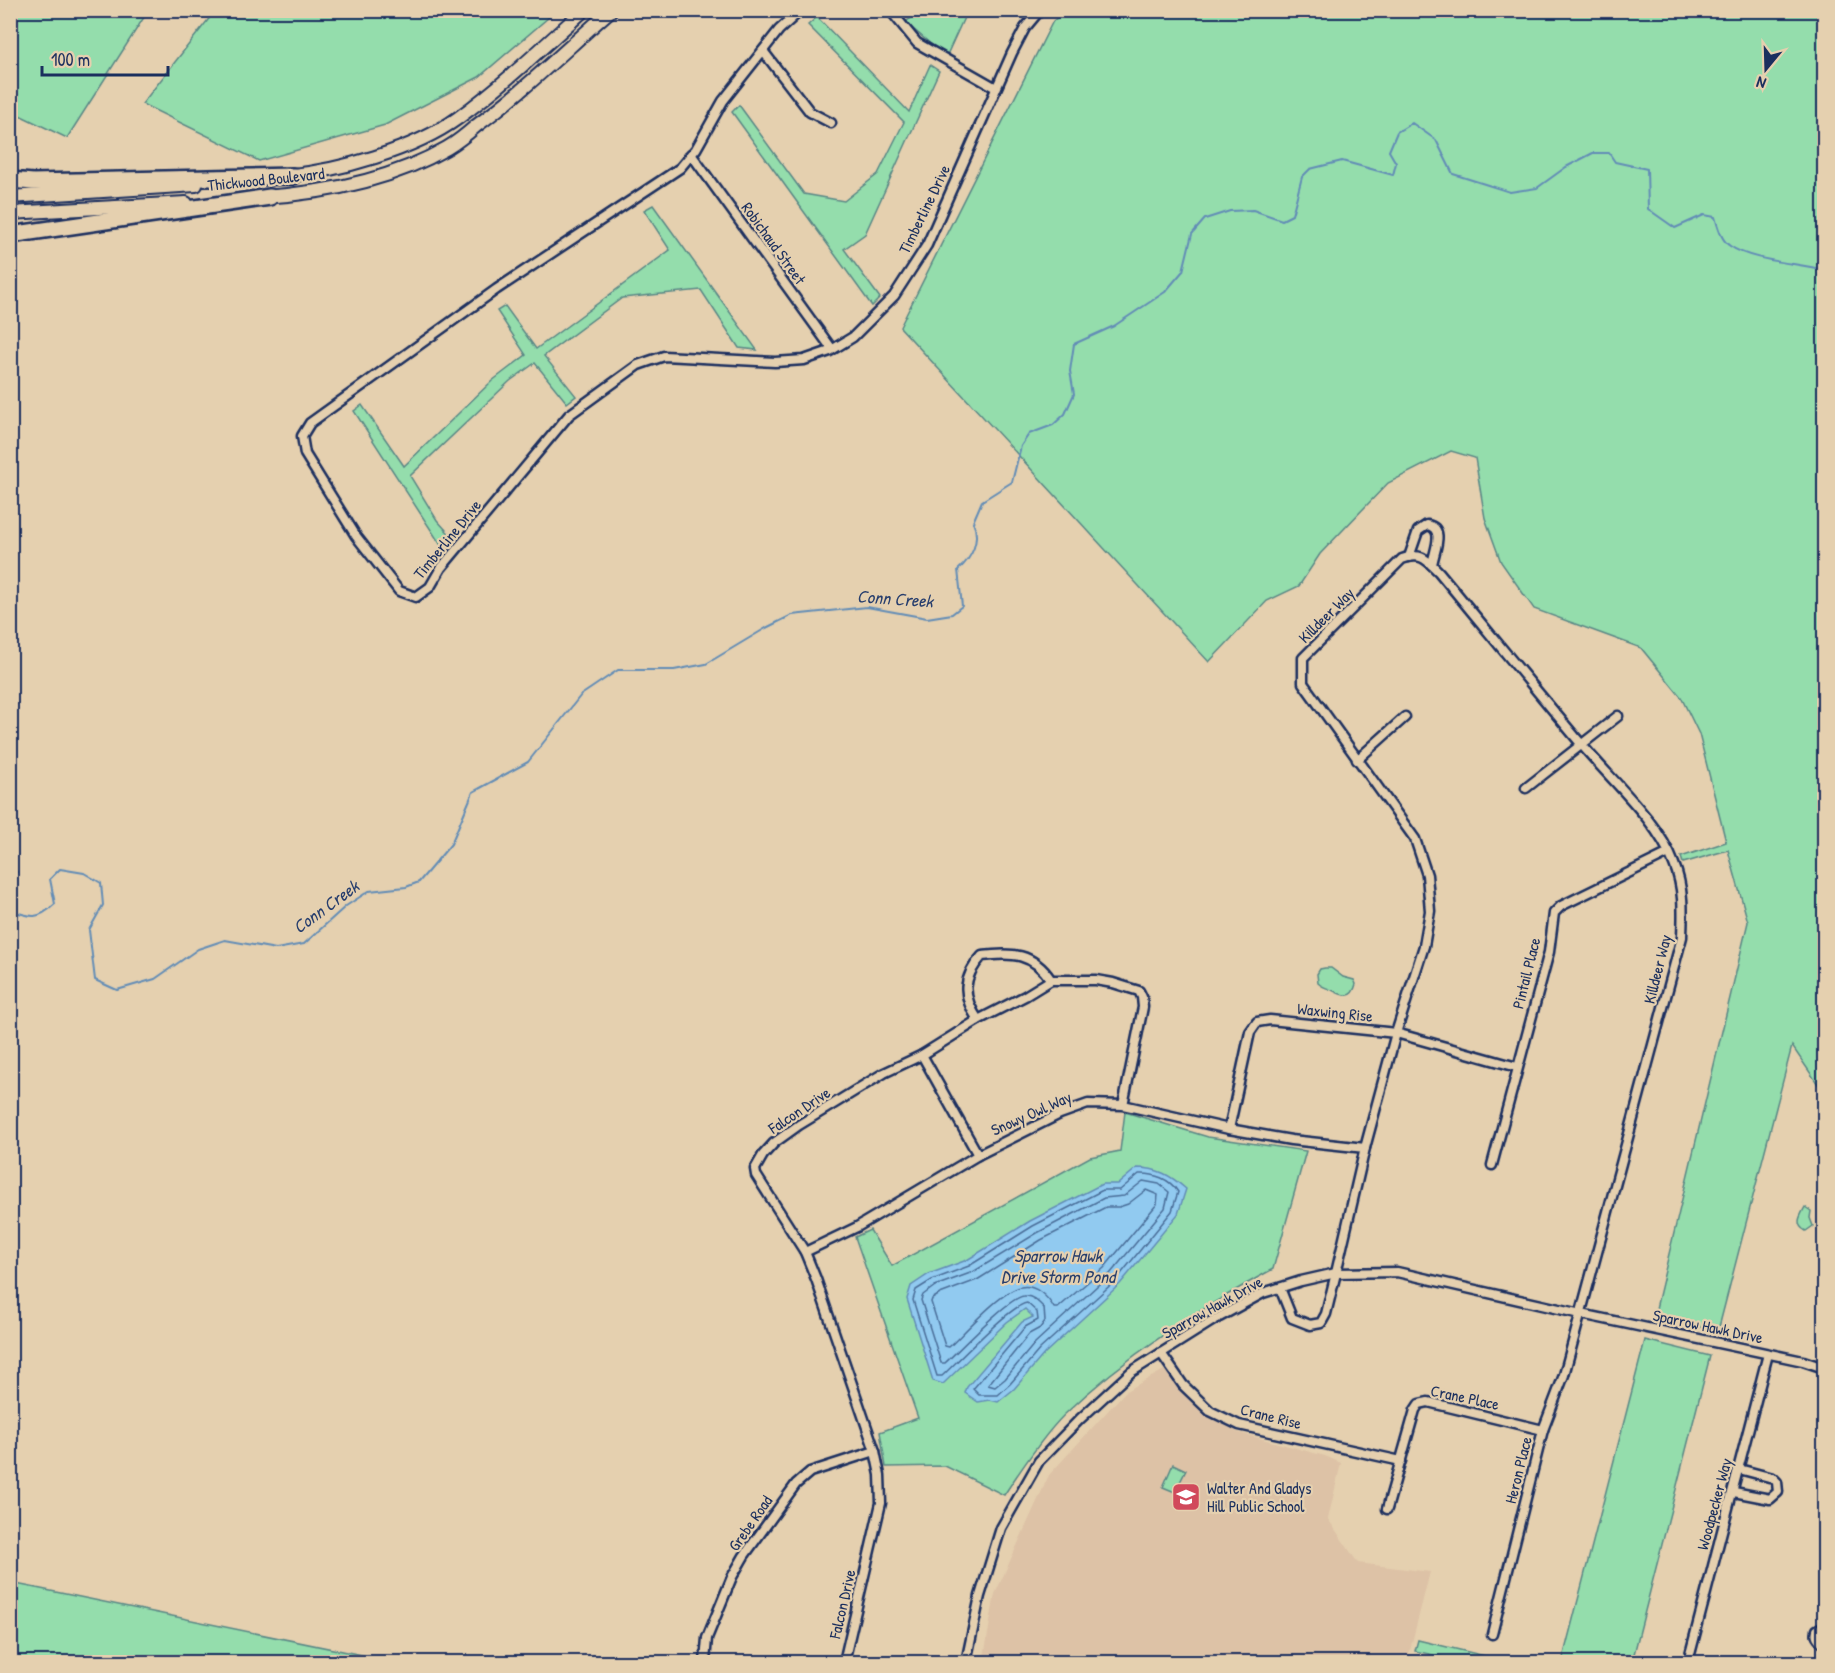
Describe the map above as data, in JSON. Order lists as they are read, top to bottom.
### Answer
{
  "streets": {
    "main road": ["Thickwood Boulevard"],
    "street": [
      "Timberline Drive",
      "Robichaud Street",
      "Killdeer Way",
      "Pintail Place",
      "Waxwing Rise",
      "Falcon Drive",
      "Snowy Owl Way",
      "Sparrow Hawk Drive",
      "Crane Place",
      "Crane Rise",
      "Heron Place",
      "Woodpecker Way",
      "Grebe Road"
    ]
  },
  "crossings": [
    ["Timberline Drive", "Robichaud Street"],
    ["Killdeer Way", "Pintail Place"],
    ["Killdeer Way", "Waxwing Rise"],
    ["Killdeer Way", "Snowy Owl Way"],
    ["Killdeer Way", "Sparrow Hawk Drive"],
    ["Killdeer Way", "Heron Place"],
    ["Pintail Place", "Waxwing Rise"],
    ["Waxwing Rise", "Snowy Owl Way"],
    ["Falcon Drive", "Snowy Owl Way"],
    ["Falcon Drive", "Grebe Road"],
    ["Sparrow Hawk Drive", "Crane Rise"],
    ["Sparrow Hawk Drive", "Heron Place"],
    ["Sparrow Hawk Drive", "Woodpecker Way"],
    ["Crane Place", "Crane Rise"],
    ["Crane Place", "Heron Place"]
  ],
  "water": ["Conn Creek", "Sparrow Hawk Drive Storm Pond"],
  "places": {
    "school or university": ["Walter And Gladys Hill Public School"]
  },
  "scale_bar": "100 m",
  "north": "bottom"
}
